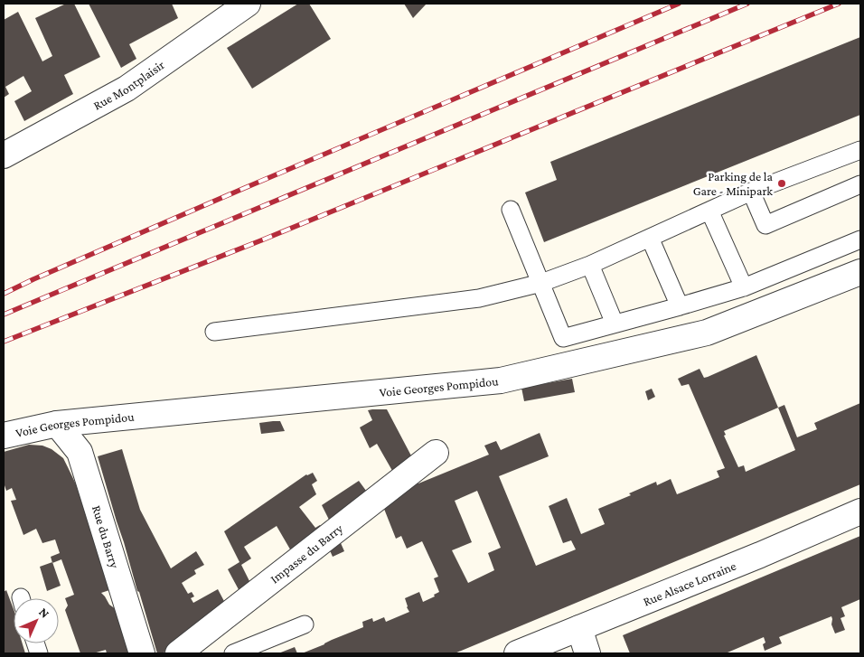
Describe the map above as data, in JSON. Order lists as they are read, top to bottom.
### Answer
{
  "streets": {
    "street": [
      "Rue Montplaisir",
      "Voie Georges Pompidou",
      "Rue du Barry",
      "Impasse du Barry",
      "Rue Alsace Lorraine"
    ]
  },
  "crossings": [
    ["Voie Georges Pompidou", "Rue du Barry"]
  ],
  "places": ["Parking de la Gare - Minipark"],
  "north": "top right"
}
